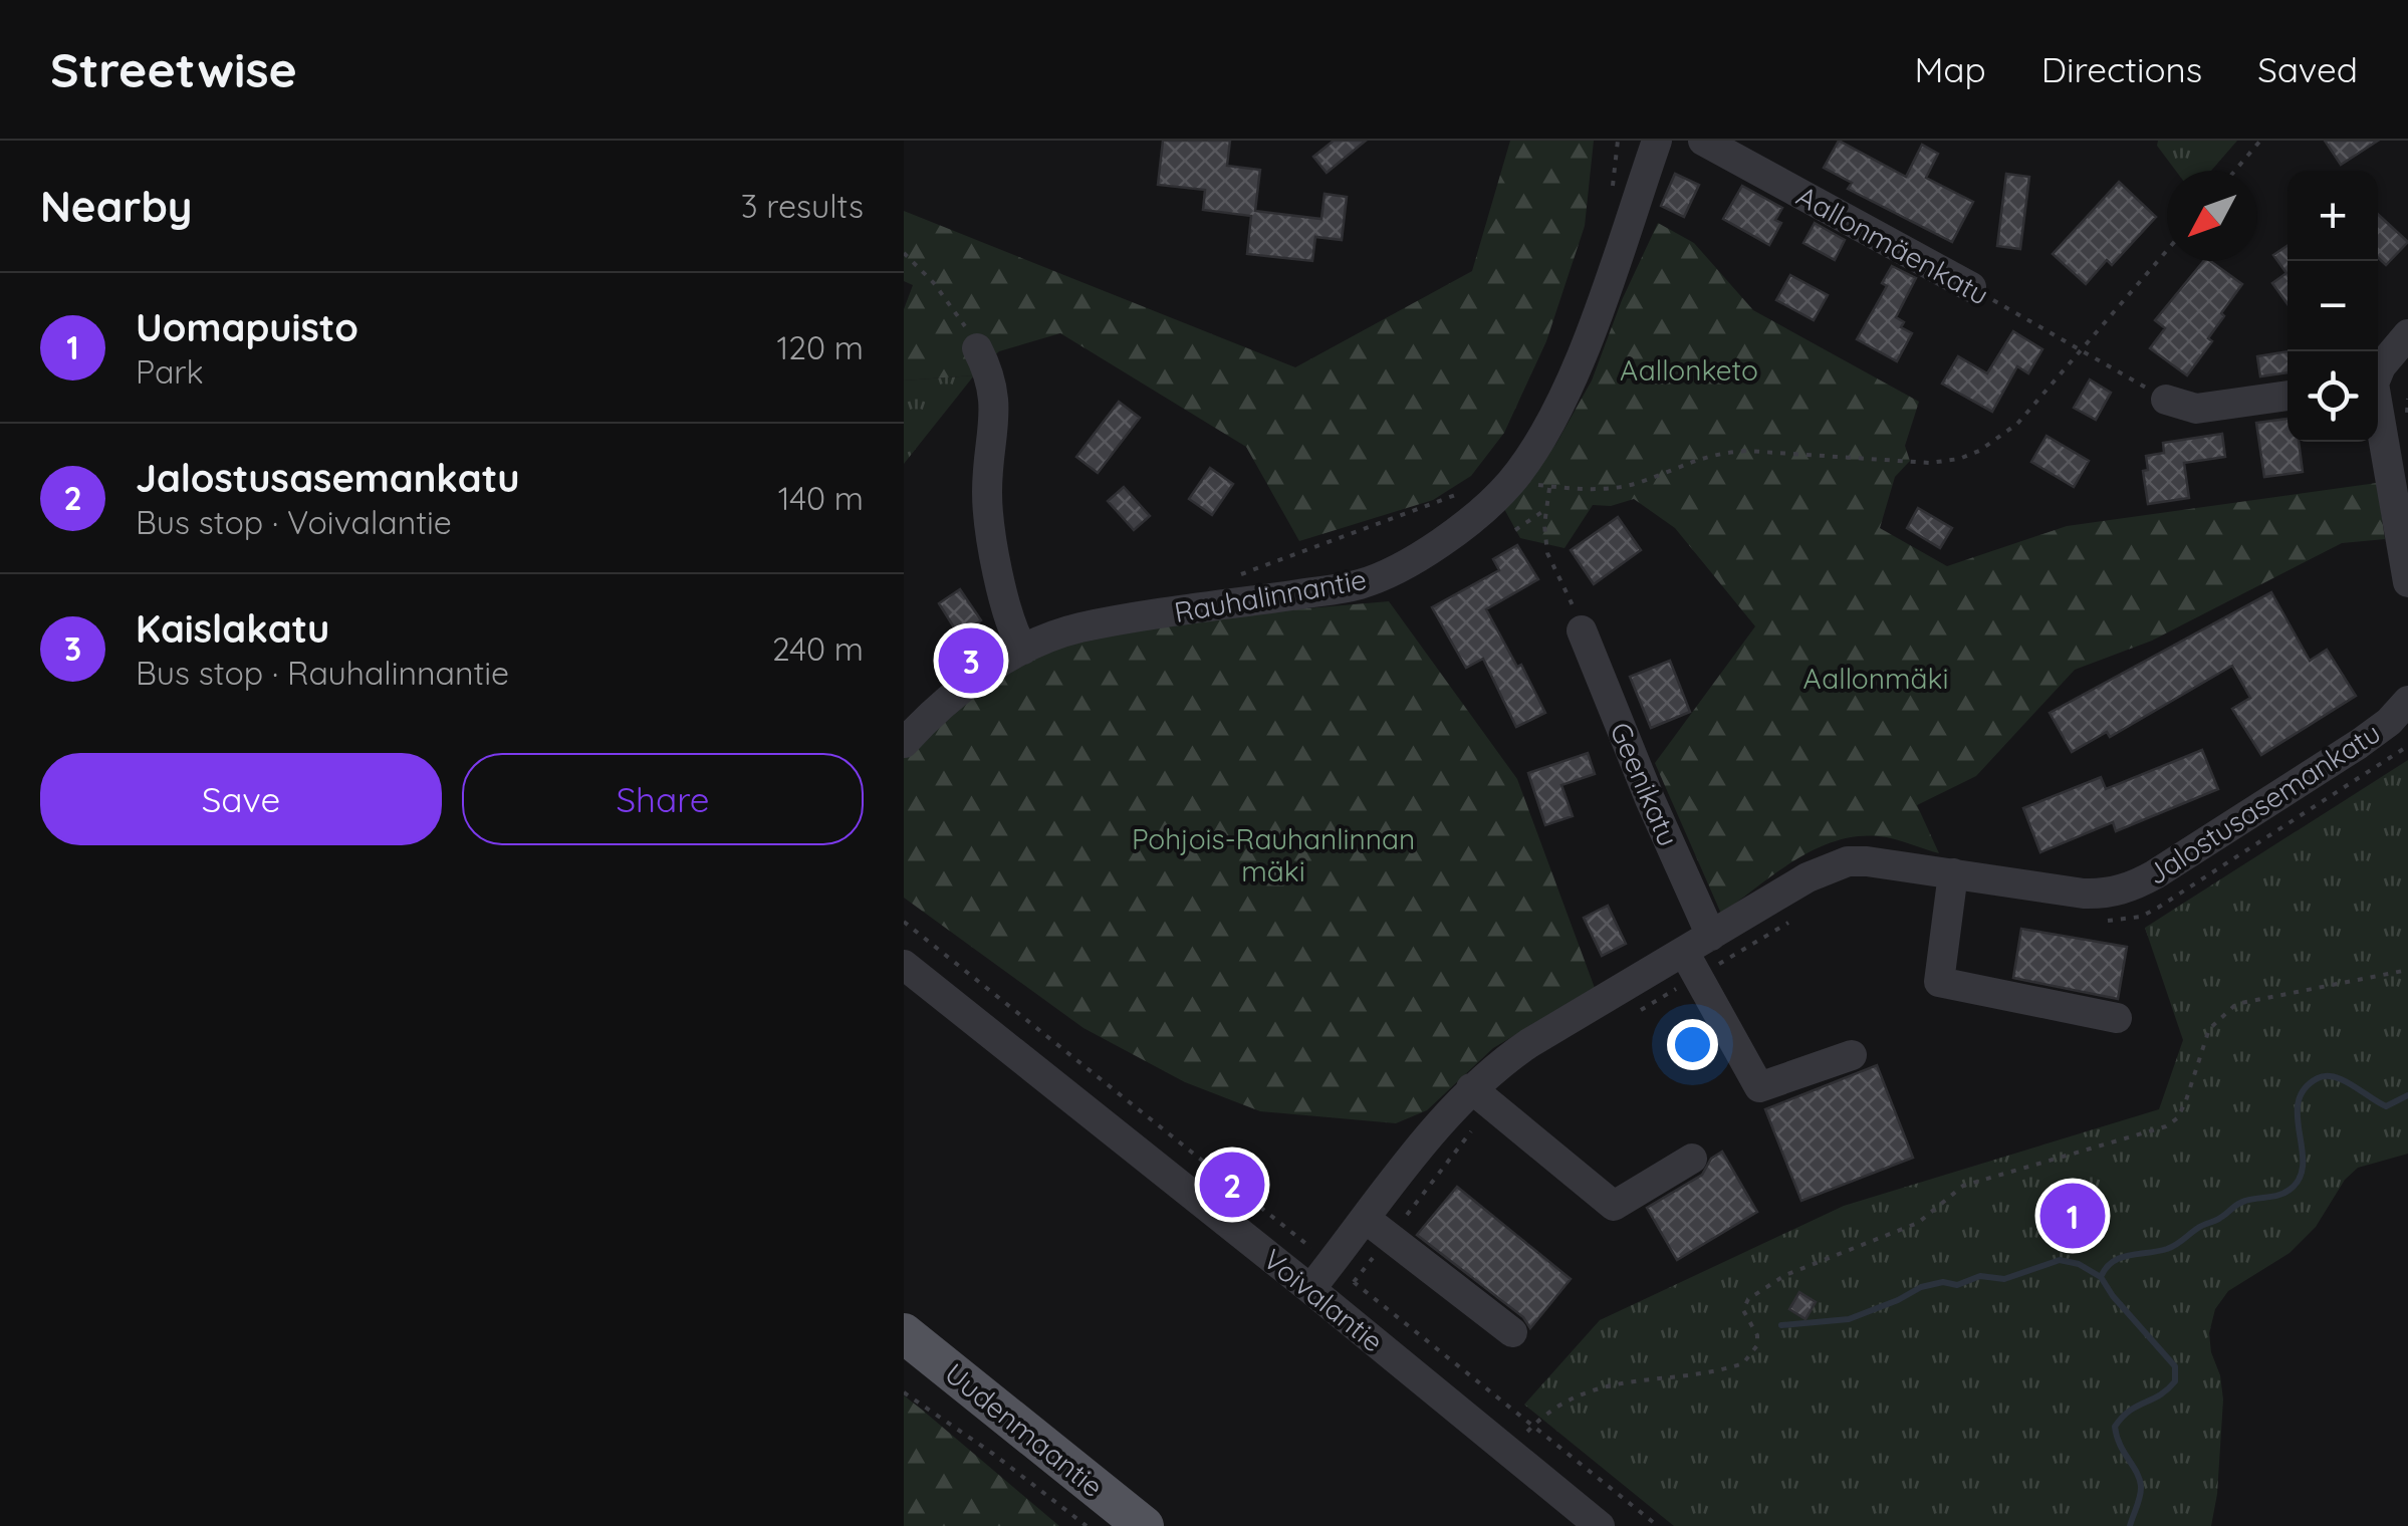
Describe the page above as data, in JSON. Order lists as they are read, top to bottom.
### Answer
{
  "streets": {
    "main road": ["Uudenmaantie"],
    "street": [
      "Aallonmäenkatu",
      "Rauhalinnantie",
      "Geenikatu",
      "Jalostusasemankatu",
      "Voivalantie"
    ]
  },
  "crossings": [
    ["Geenikatu", "Jalostusasemankatu"],
    ["Jalostusasemankatu", "Voivalantie"]
  ],
  "parks": ["Aallonketo", "Aallonmäki", "Pohjois-Rauhanlinnan mäki"],
  "north": "bottom left",
  "page": {
    "header": "Streetwise",
    "nav": ["Map", "Directions", "Saved"],
    "heading": ["Nearby", "3 results"],
    "map_buttons": ["+", "−"],
    "list": [
      {
        "mark": "1",
        "name": "Uomapuisto",
        "note": "Park",
        "value": "120 m"
      },
      {
        "mark": "2",
        "name": "Jalostusasemankatu",
        "note": "Bus stop · Voivalantie",
        "value": "140 m"
      },
      {
        "mark": "3",
        "name": "Kaislakatu",
        "note": "Bus stop · Rauhalinnantie",
        "value": "240 m"
      }
    ],
    "pins": ["3", "2", "1"],
    "buttons": ["Save", "Share"]
  }
}
